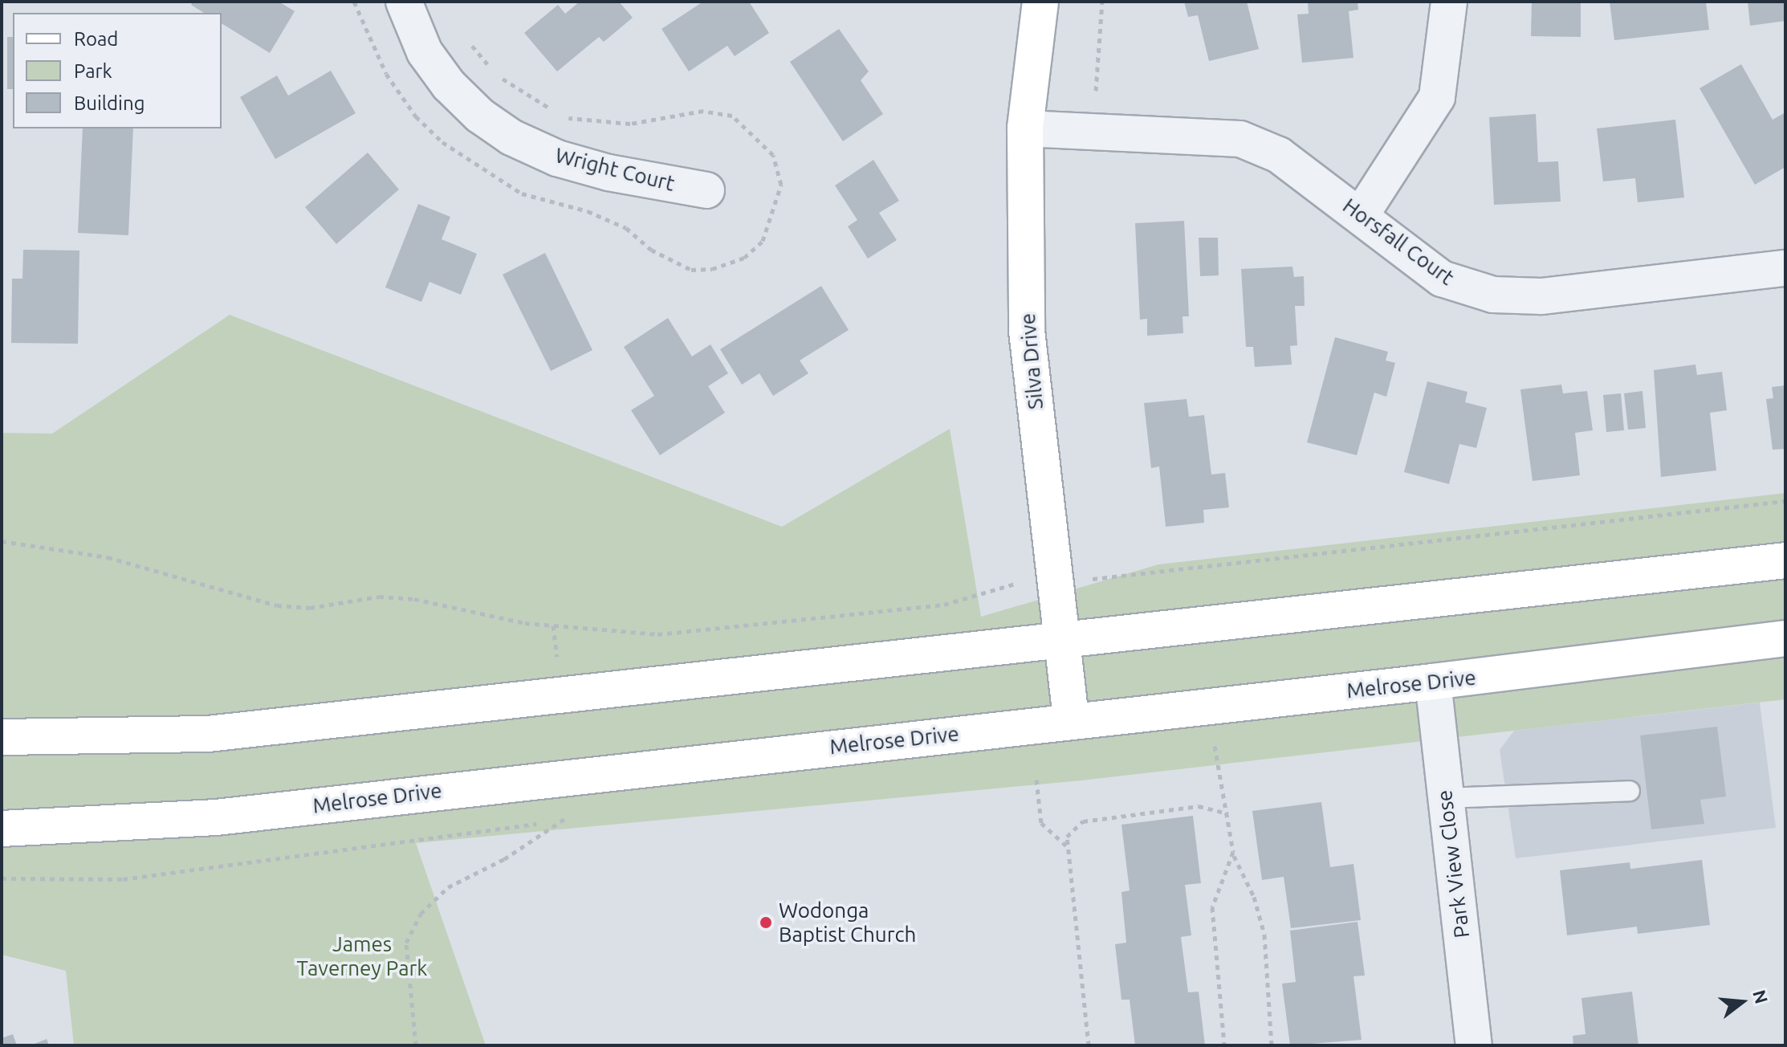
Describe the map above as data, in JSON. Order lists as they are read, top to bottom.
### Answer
{
  "streets": {
    "main road": ["Silva Drive", "Melrose Drive"],
    "street": ["Wright Court", "Horsfall Court", "Park View Close"]
  },
  "crossings": [
    ["Horsfall Court", "Silva Drive"],
    ["Silva Drive", "Melrose Drive"],
    ["Melrose Drive", "Park View Close"]
  ],
  "parks": ["James Taverney Park"],
  "places": ["Wodonga Baptist Church"],
  "legend": ["Road", "Park", "Building"],
  "north": "right"
}
